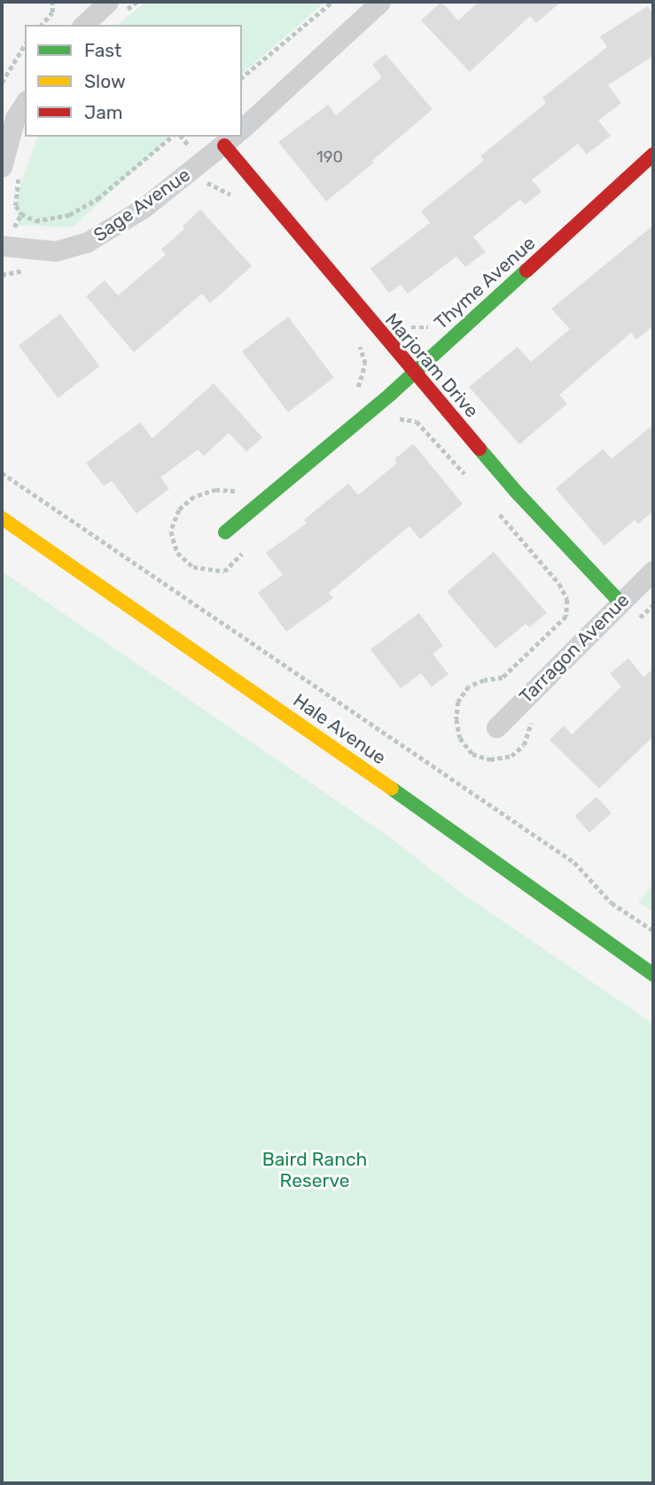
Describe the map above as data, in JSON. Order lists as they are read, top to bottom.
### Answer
{
  "streets": {
    "street": [
      "Sage Avenue",
      "Thyme Avenue",
      "Marjoram Drive",
      "Tarragon Avenue",
      "Hale Avenue"
    ]
  },
  "crossings": [
    ["Sage Avenue", "Marjoram Drive"],
    ["Thyme Avenue", "Marjoram Drive"],
    ["Marjoram Drive", "Tarragon Avenue"]
  ],
  "parks": ["Baird Ranch Reserve"],
  "house_numbers": ["190"],
  "legend": ["Fast", "Slow", "Jam"]
}
